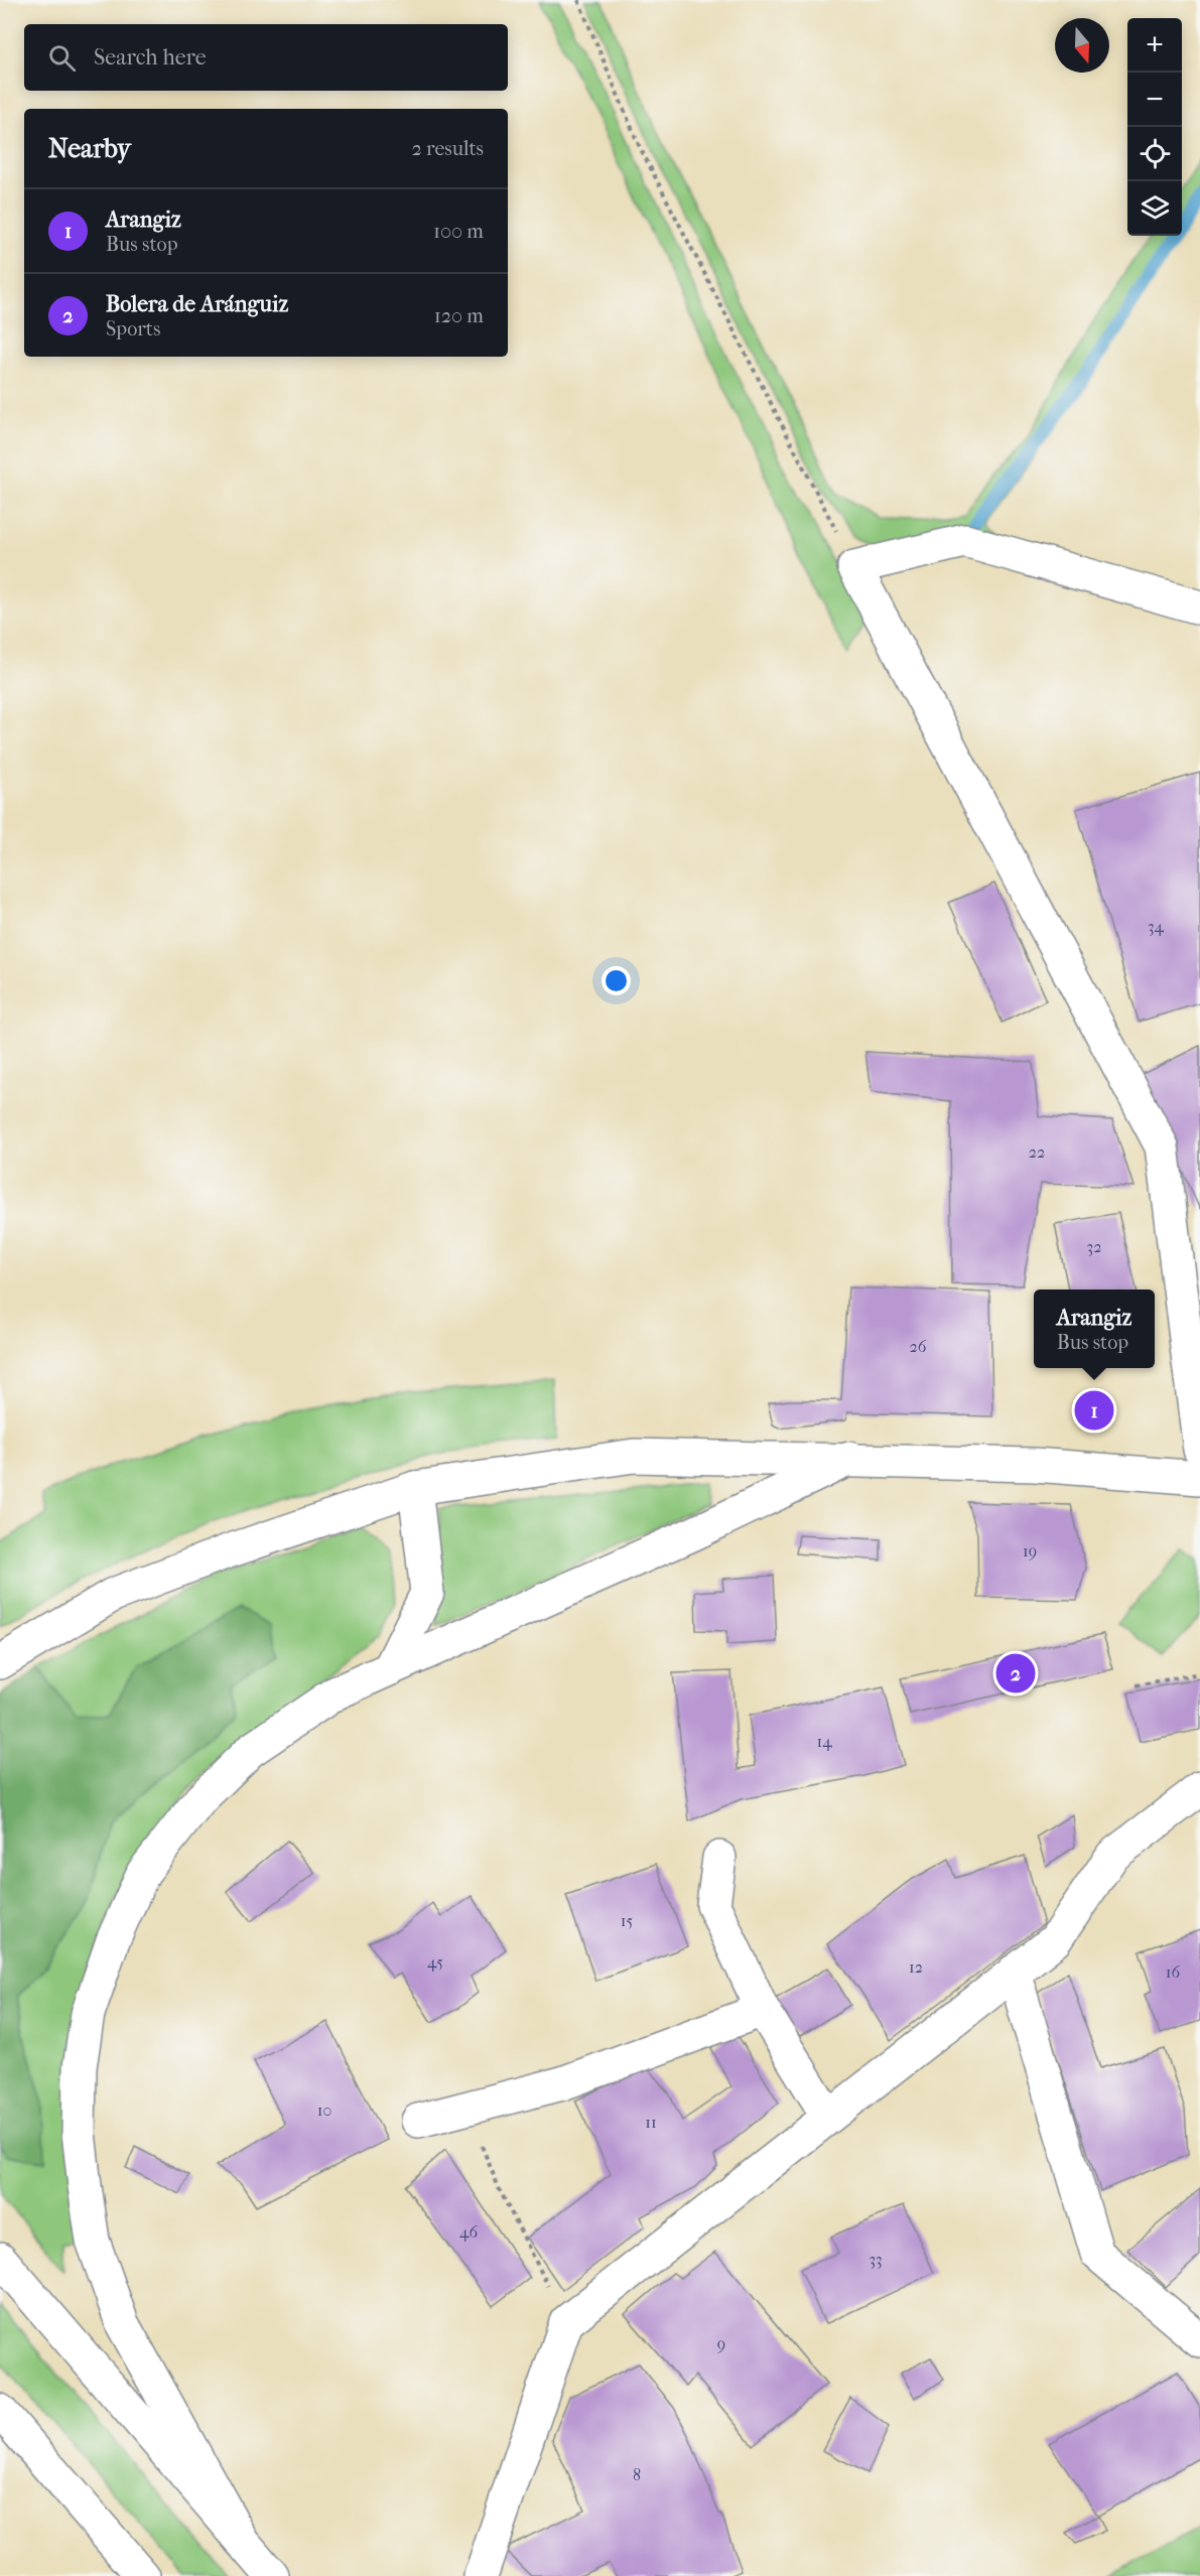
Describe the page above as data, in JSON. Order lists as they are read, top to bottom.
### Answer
{
  "house_numbers": [
    "34",
    "22",
    "32",
    "26",
    "19",
    "14",
    "15",
    "45",
    "12",
    "16",
    "10",
    "11",
    "46",
    "33",
    "9",
    "8"
  ],
  "north": "bottom",
  "page": {
    "map_buttons": ["+", "−"],
    "search": "Search here",
    "heading": ["Nearby", "2 results"],
    "list": [
      {
        "mark": "1",
        "name": "Arangiz",
        "note": "Bus stop",
        "value": "100 m"
      },
      {
        "mark": "2",
        "name": "Bolera de Aránguiz",
        "note": "Sports",
        "value": "120 m"
      }
    ],
    "popup": ["Arangiz", "Bus stop"],
    "pins": ["1", "2"]
  }
}
